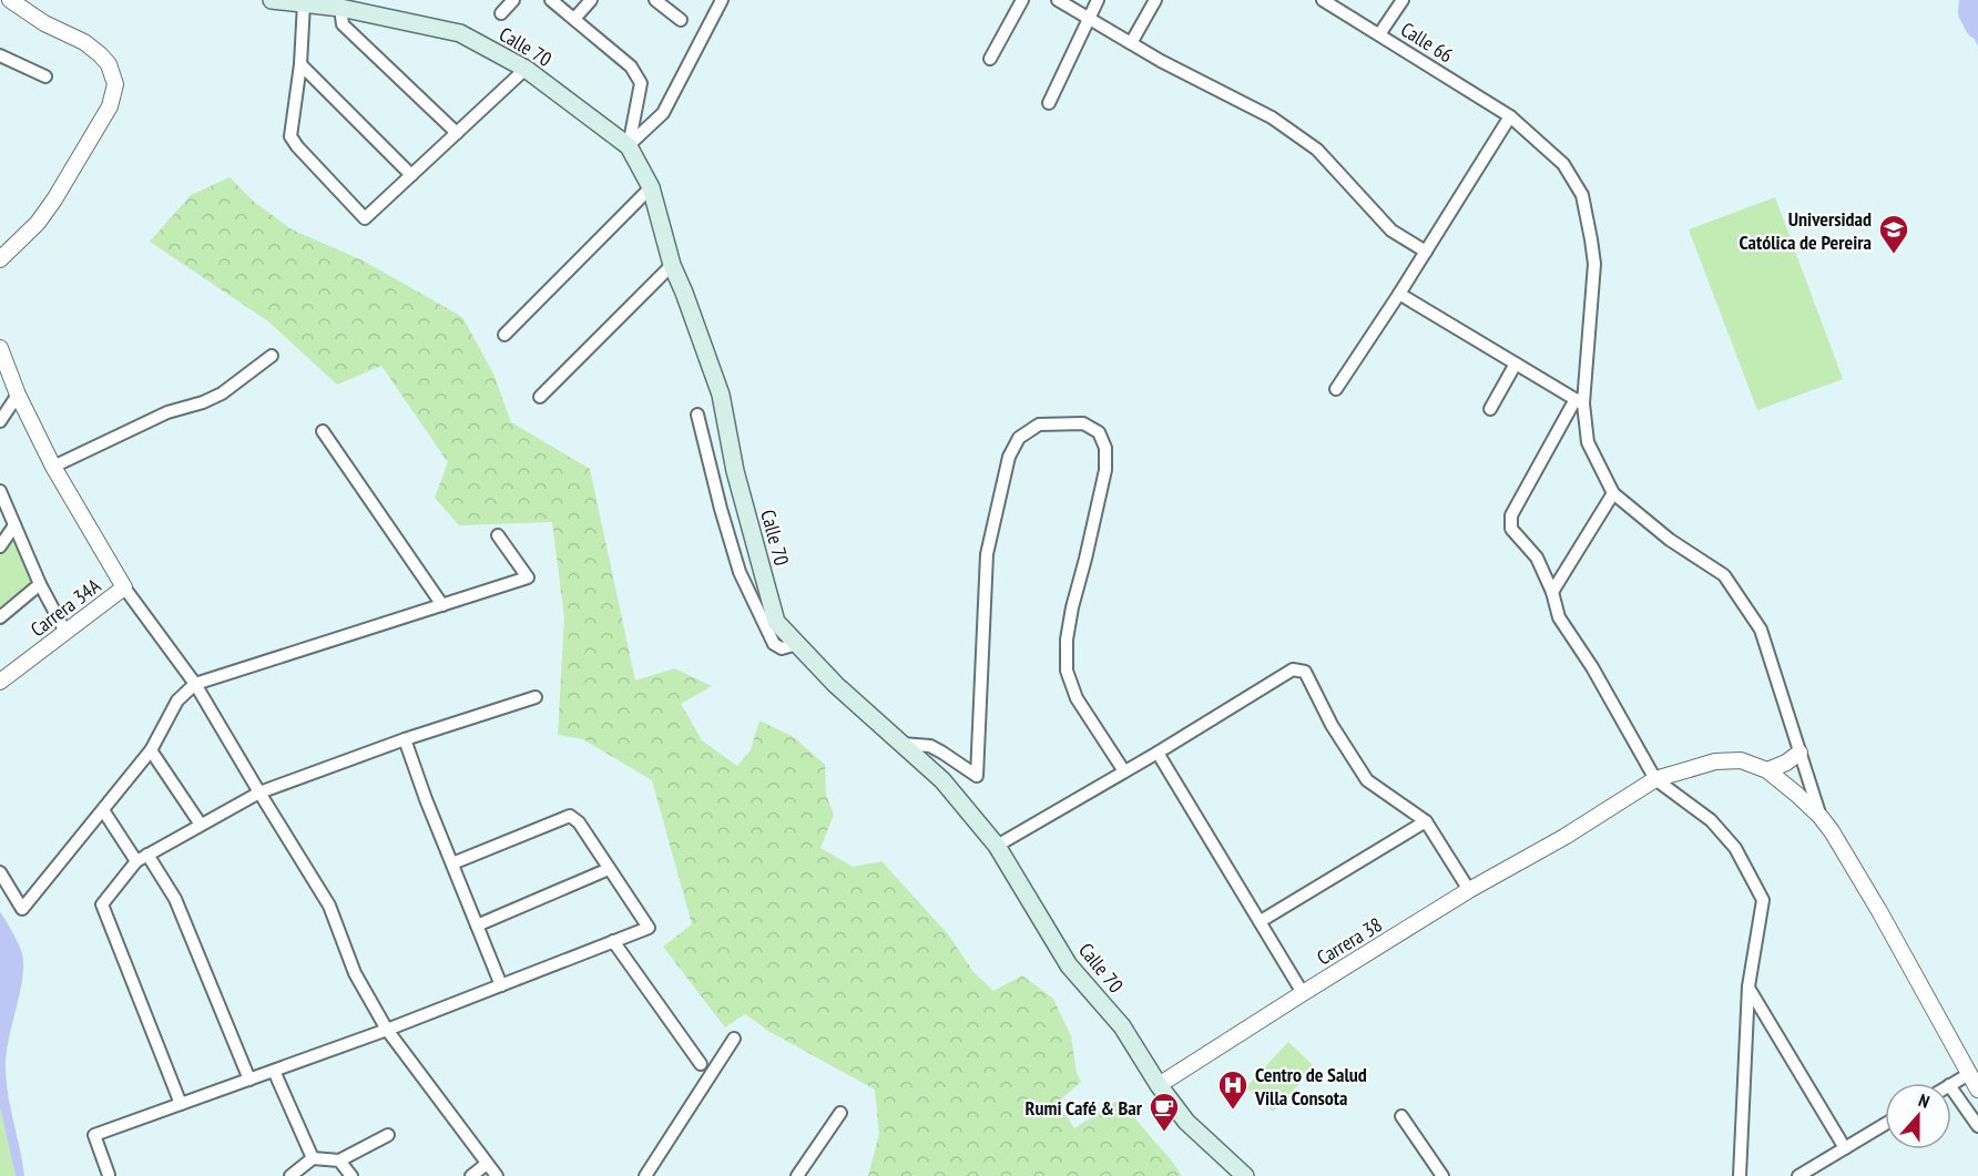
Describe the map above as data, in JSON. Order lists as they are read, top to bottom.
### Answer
{
  "streets": {
    "main road": ["Calle 70"],
    "street": ["Calle 66", "Carrera 34A", "Carrera 38"]
  },
  "crossings": [
    ["Calle 70", "Carrera 38"]
  ],
  "places": {
    "school or university": ["Universidad Católica de Pereira"],
    "hospital": ["Centro de Salud Villa Consota"],
    "cafe": ["Rumi Café & Bar"]
  },
  "north": "top"
}
